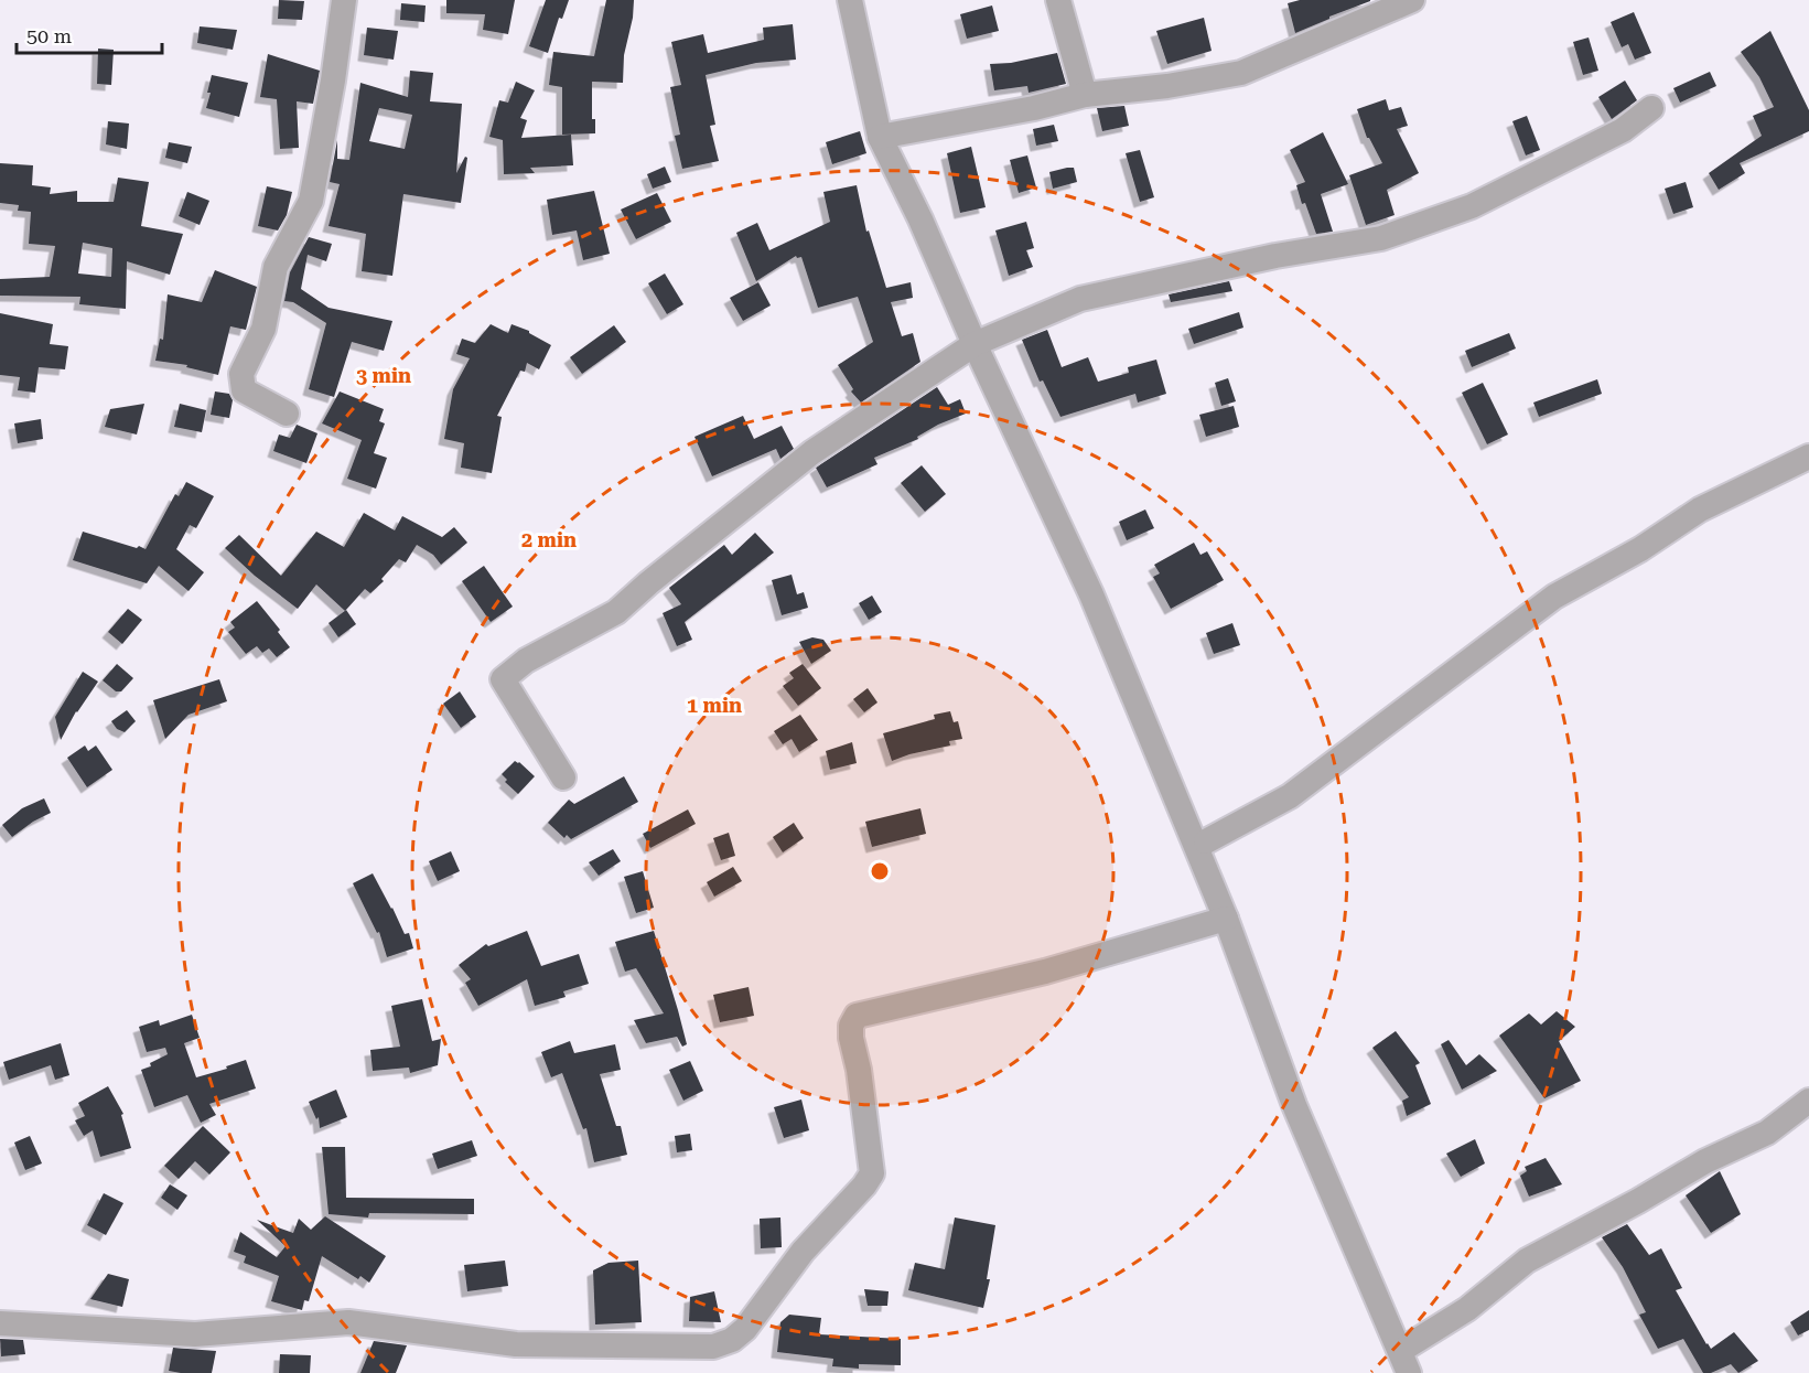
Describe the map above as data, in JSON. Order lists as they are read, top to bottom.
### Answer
{
  "scale_bar": "50 m",
  "rings": ["3 min", "2 min", "1 min"]
}
